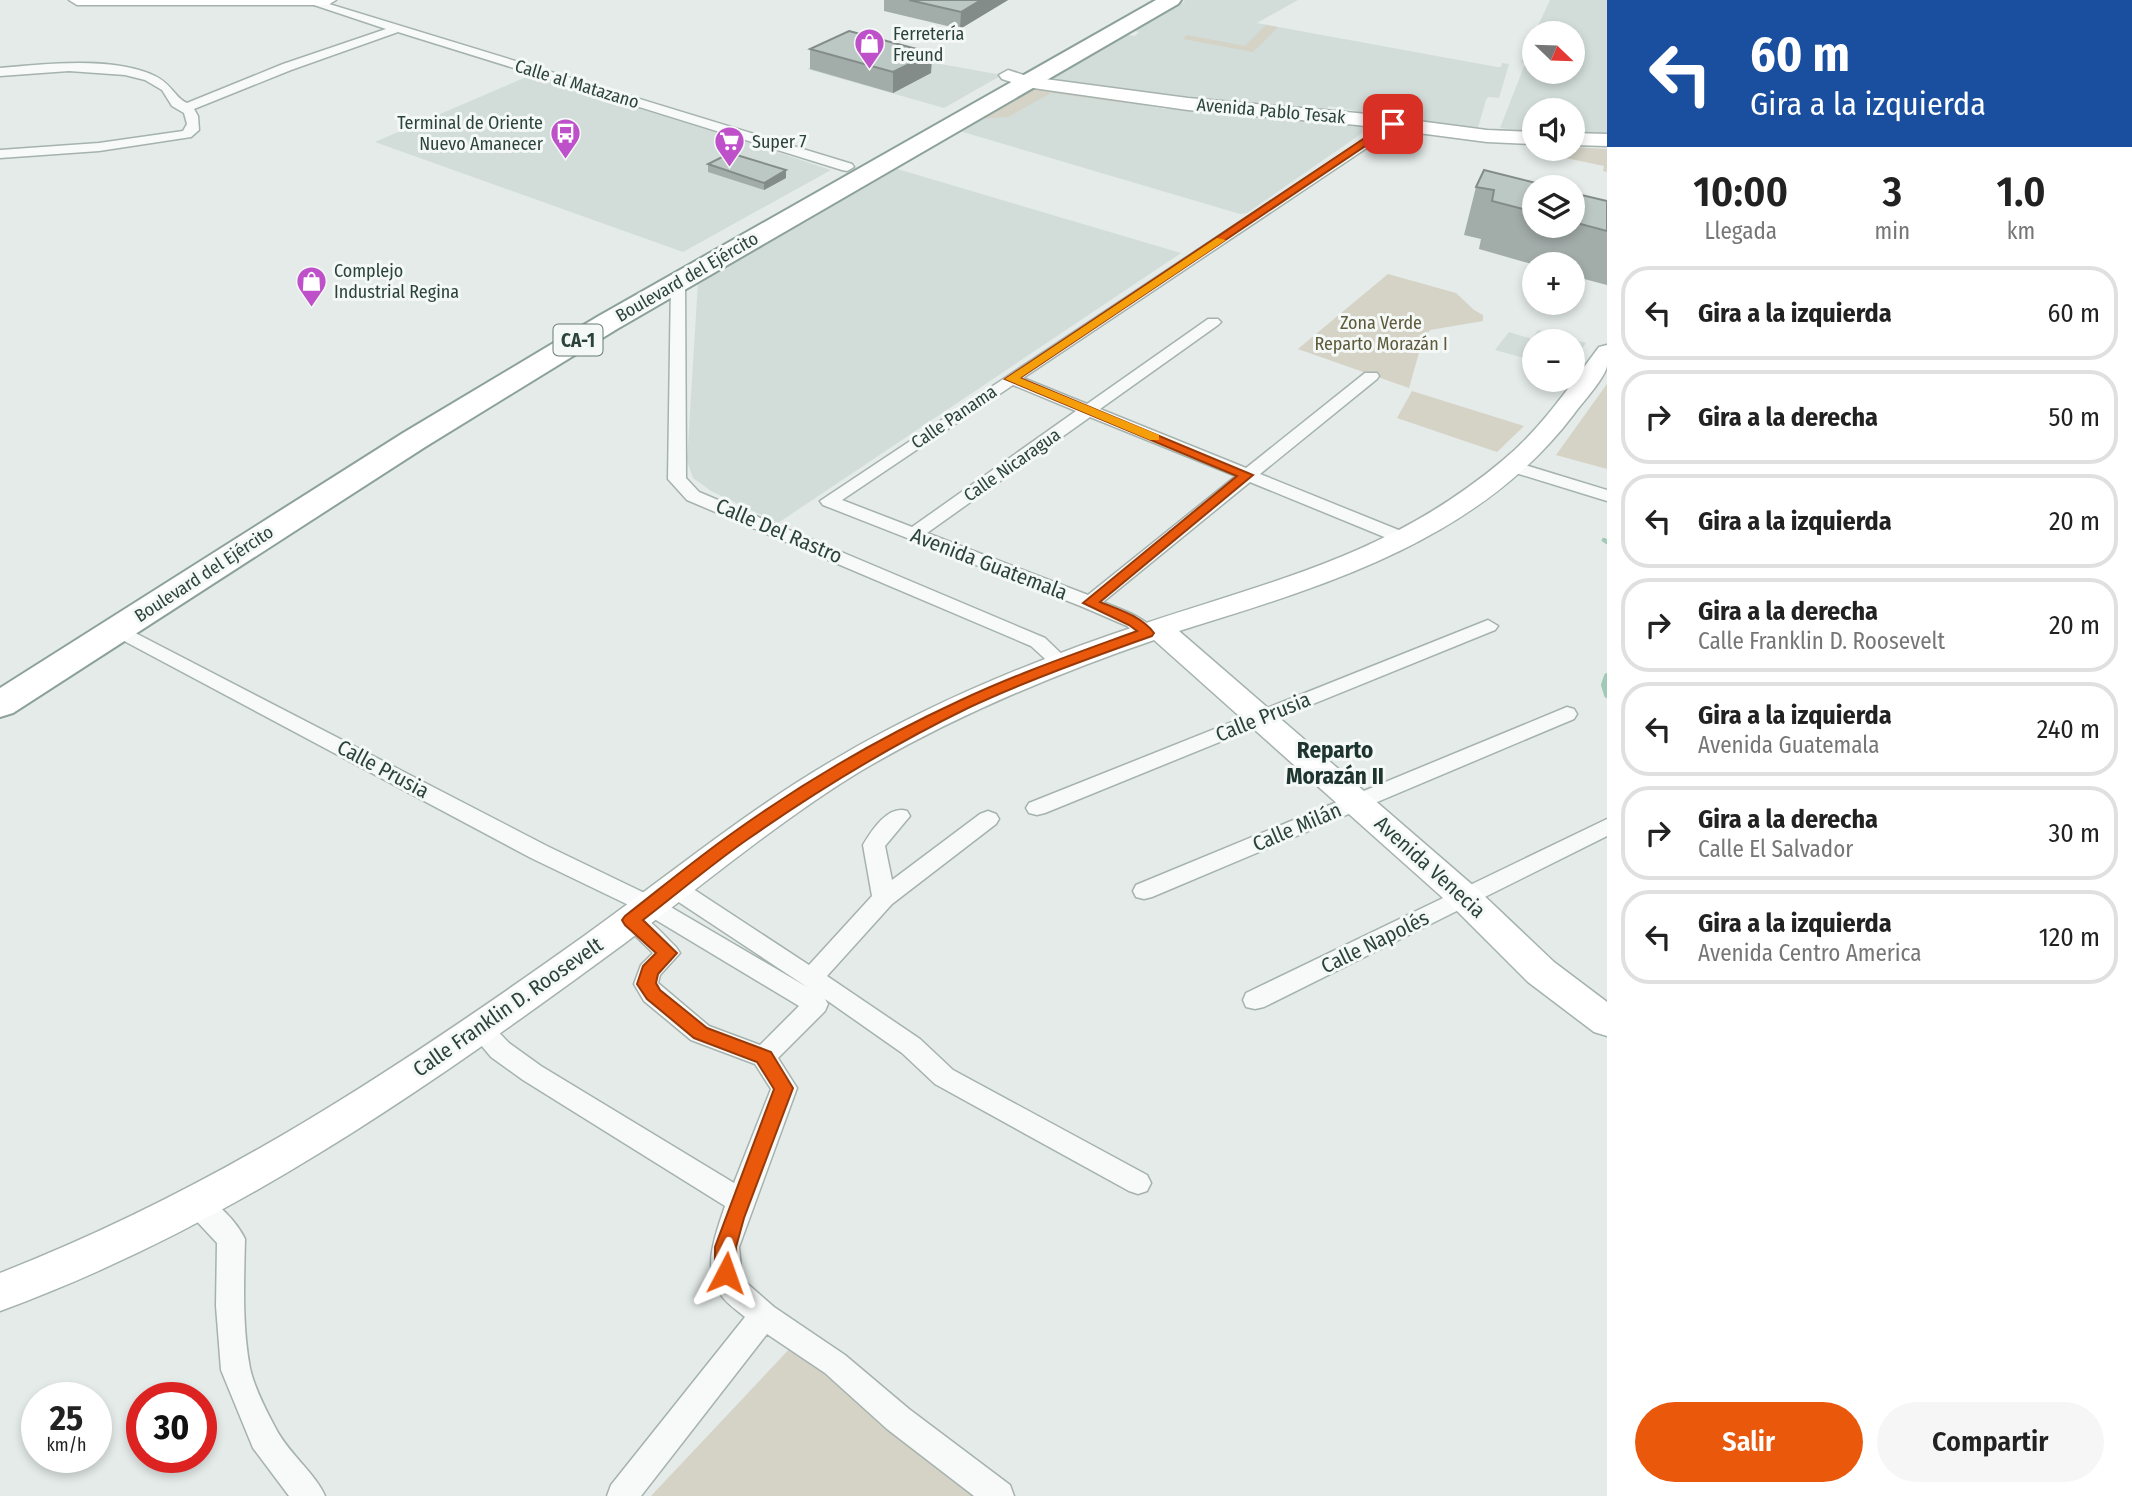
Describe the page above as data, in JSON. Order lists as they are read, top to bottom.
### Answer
{
  "streets": {
    "highway": ["Boulevard del Ejército", "CA-1"],
    "main road": [
      "Calle al Matazano",
      "Avenida Pablo Tesak",
      "Avenida Venecia",
      "Calle Franklin D. Roosevelt"
    ],
    "street": [
      "Calle Panama",
      "Calle Nicaragua",
      "Calle Del Rastro",
      "Avenida Guatemala",
      "Calle Prusia",
      "Calle Milán",
      "Calle Napolés"
    ]
  },
  "crossings": [
    ["Calle al Matazano", "Boulevard del Ejército"],
    ["Avenida Pablo Tesak", "Boulevard del Ejército"],
    ["Avenida Pablo Tesak", "Calle Panama"],
    ["Boulevard del Ejército", "Calle Del Rastro"],
    ["Boulevard del Ejército", "Calle Prusia"],
    ["Calle Panama", "Avenida Guatemala"],
    ["Calle Nicaragua", "Avenida Guatemala"],
    ["Calle Del Rastro", "Calle Franklin D. Roosevelt"],
    ["Avenida Guatemala", "Avenida Venecia"],
    ["Avenida Guatemala", "Calle Franklin D. Roosevelt"],
    ["Calle Prusia", "Avenida Venecia"],
    ["Calle Prusia", "Calle Franklin D. Roosevelt"],
    ["Calle Milán", "Avenida Venecia"],
    ["Avenida Venecia", "Calle Napolés"],
    ["Avenida Venecia", "Calle Franklin D. Roosevelt"]
  ],
  "districts": ["Reparto Morazán II"],
  "parks": ["Zona Verde Reparto Morazán I"],
  "places": {
    "shop": ["Ferretería Freund", "Complejo Industrial Regina"],
    "bus stop": ["Terminal de Oriente Nuevo Amanecer"],
    "supermarket": ["Super 7"]
  },
  "north": "bottom right",
  "page": {
    "turn": ["60 m", "Gira a la izquierda"],
    "map_buttons": ["+", "−"],
    "eta": [
      "10:00",
      "Llegada",
      "3",
      "min",
      "1.0",
      "km"
    ],
    "list": [
      {
        "name": "Gira a la izquierda",
        "value": "60 m"
      },
      {
        "name": "Gira a la derecha",
        "value": "50 m"
      },
      {
        "name": "Gira a la izquierda",
        "value": "20 m"
      },
      {
        "name": "Gira a la derecha",
        "note": "Calle Franklin D. Roosevelt",
        "value": "20 m"
      },
      {
        "name": "Gira a la izquierda",
        "note": "Avenida Guatemala",
        "value": "240 m"
      },
      {
        "name": "Gira a la derecha",
        "note": "Calle El Salvador",
        "value": "30 m"
      },
      {
        "name": "Gira a la izquierda",
        "note": "Avenida Centro America",
        "value": "120 m"
      }
    ],
    "speed": "25 km/h",
    "limit": "30",
    "buttons": ["Salir", "Compartir"]
  }
}
